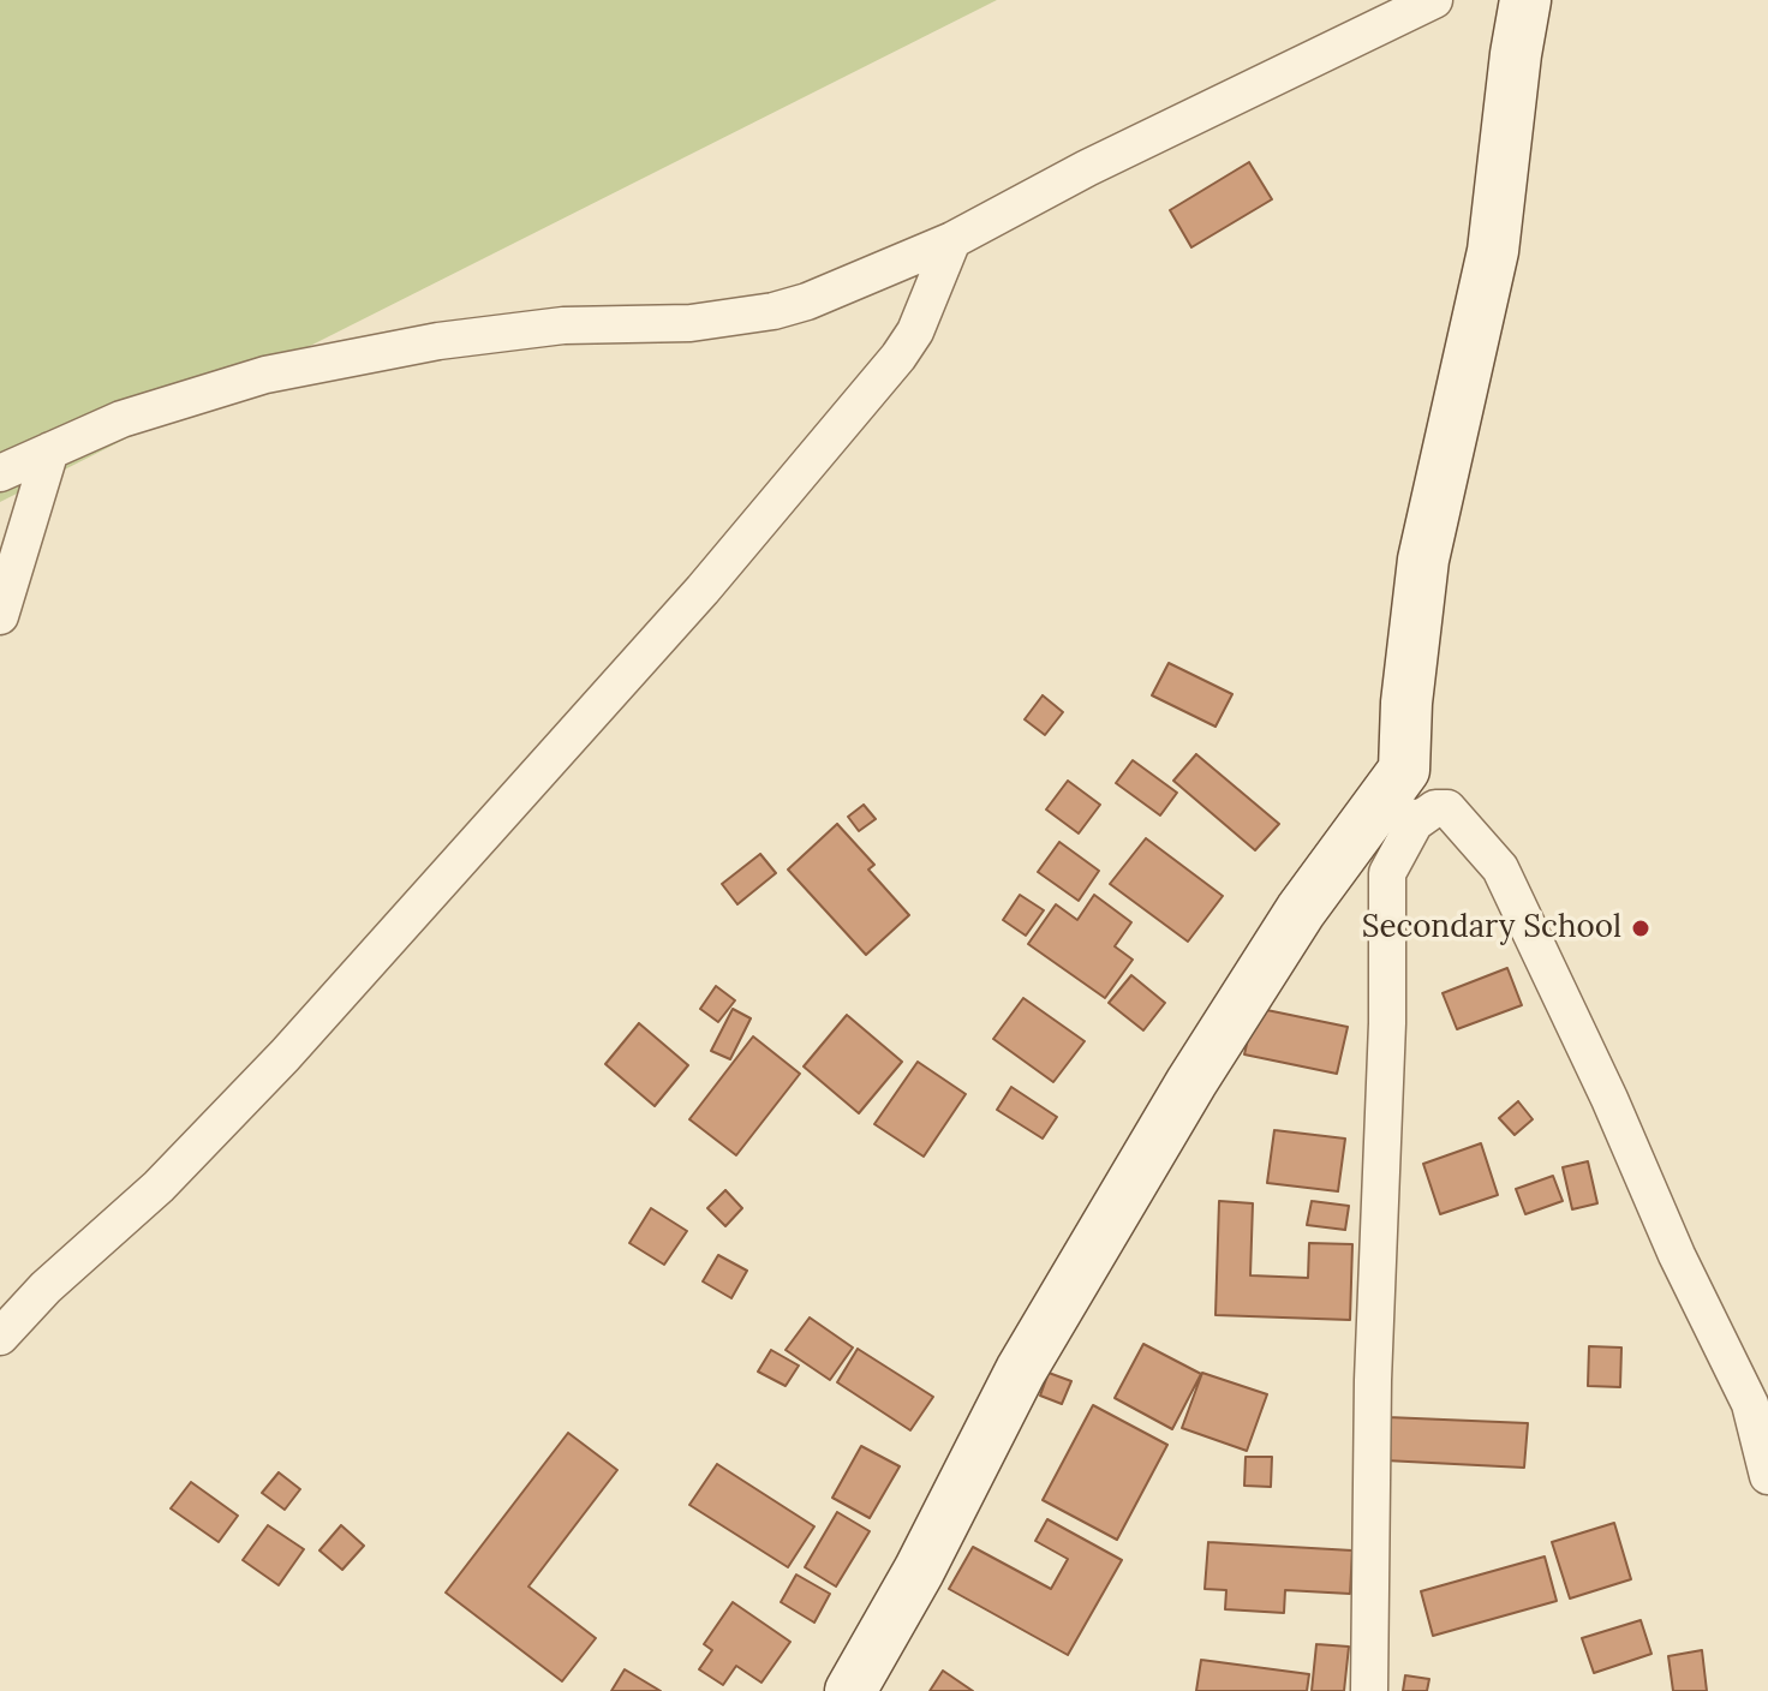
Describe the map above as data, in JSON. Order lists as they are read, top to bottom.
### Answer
{
  "places": ["Secondary School"]
}
